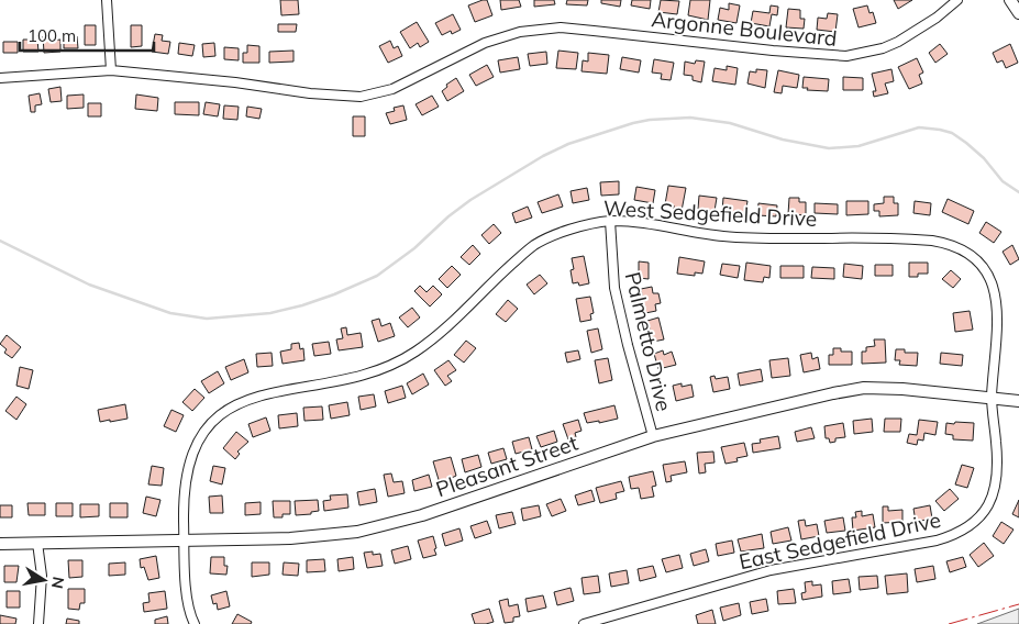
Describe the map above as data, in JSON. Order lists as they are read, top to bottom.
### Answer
{
  "streets": {
    "street": [
      "Argonne Boulevard",
      "West Sedgefield Drive",
      "Palmetto Drive",
      "Pleasant Street",
      "East Sedgefield Drive"
    ]
  },
  "crossings": [
    ["West Sedgefield Drive", "Palmetto Drive"],
    ["West Sedgefield Drive", "Pleasant Street"],
    ["West Sedgefield Drive", "East Sedgefield Drive"],
    ["Palmetto Drive", "Pleasant Street"],
    ["Pleasant Street", "East Sedgefield Drive"]
  ],
  "scale_bar": "100 m",
  "north": "right"
}
